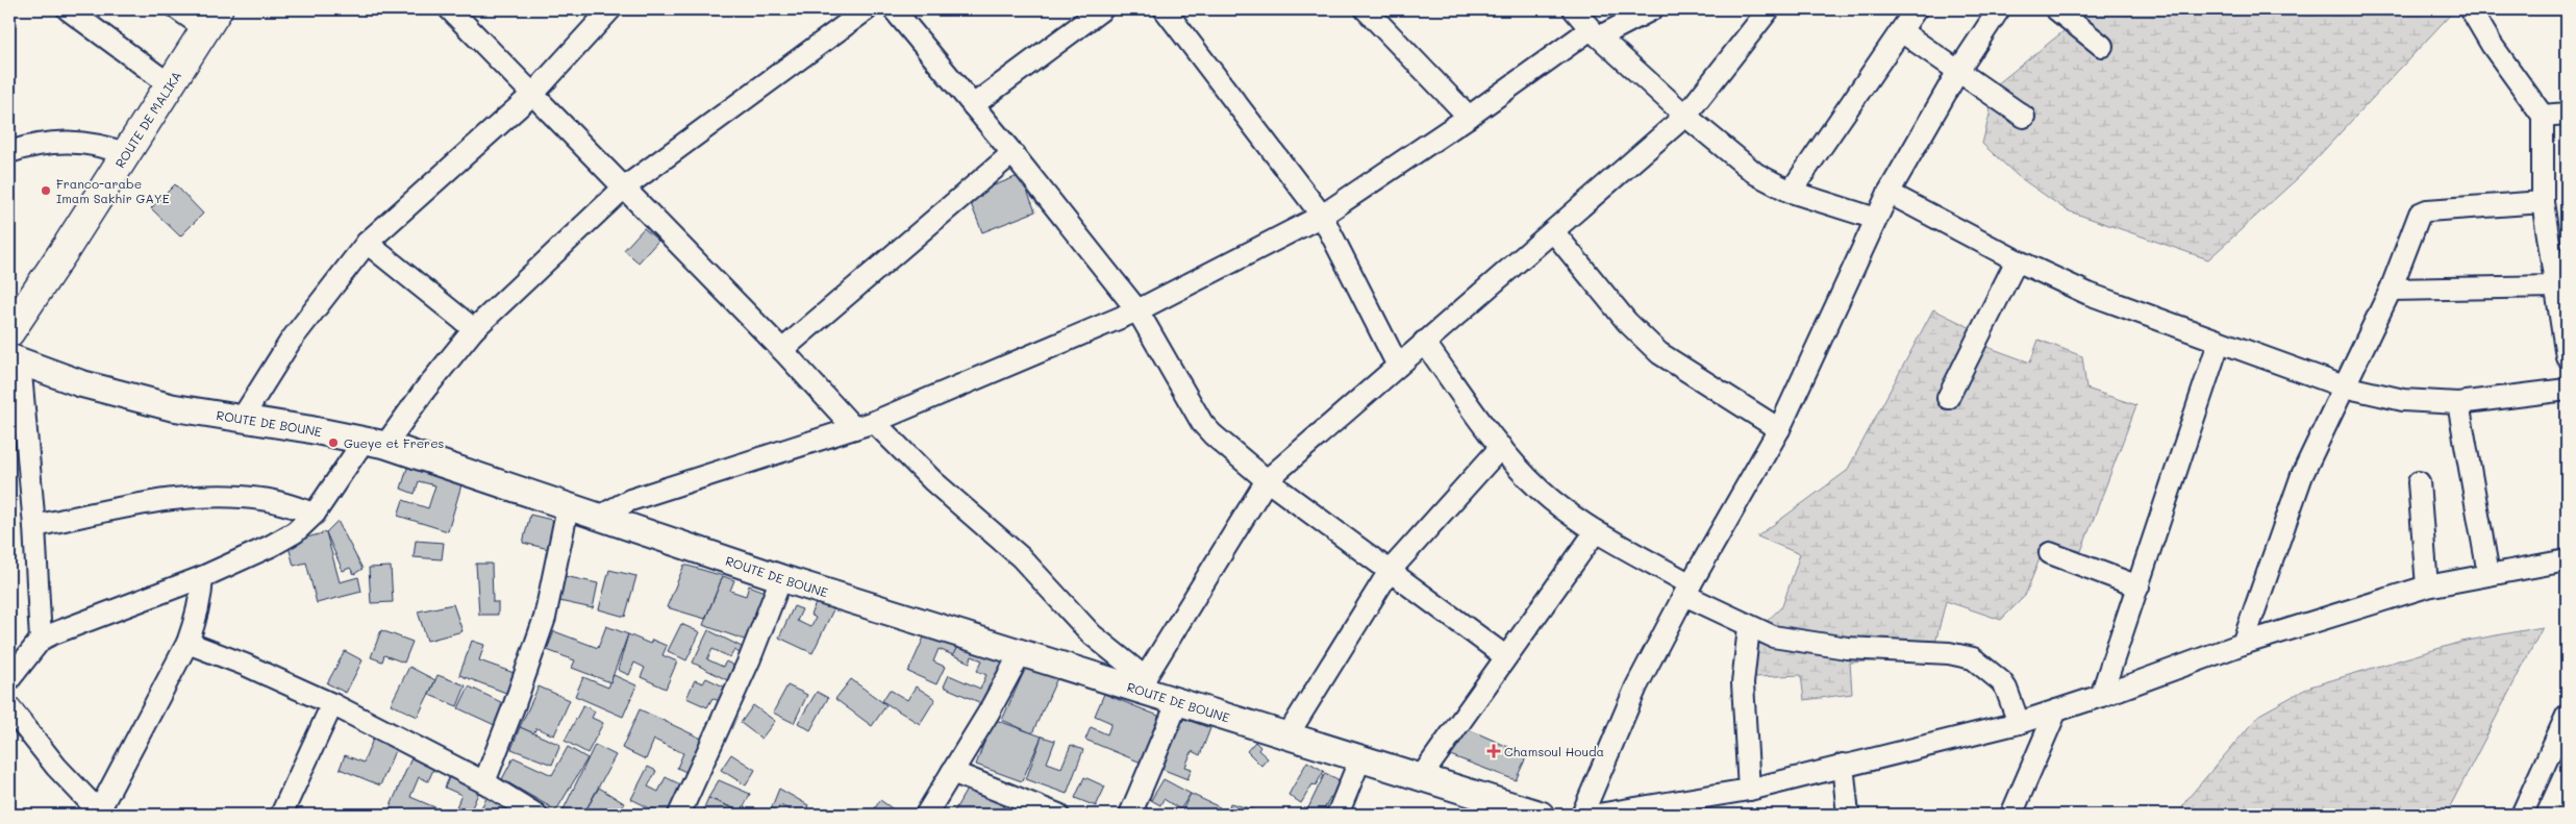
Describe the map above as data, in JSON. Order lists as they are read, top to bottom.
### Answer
{
  "streets": {
    "main road": ["ROUTE DE MALIKA"],
    "street": ["ROUTE DE BOUNE"]
  },
  "places": {
    "other": ["Franco-arabe Imam Sakhir GAYE", "Gueye et Freres"],
    "health": ["Chamsoul Houda"]
  }
}
